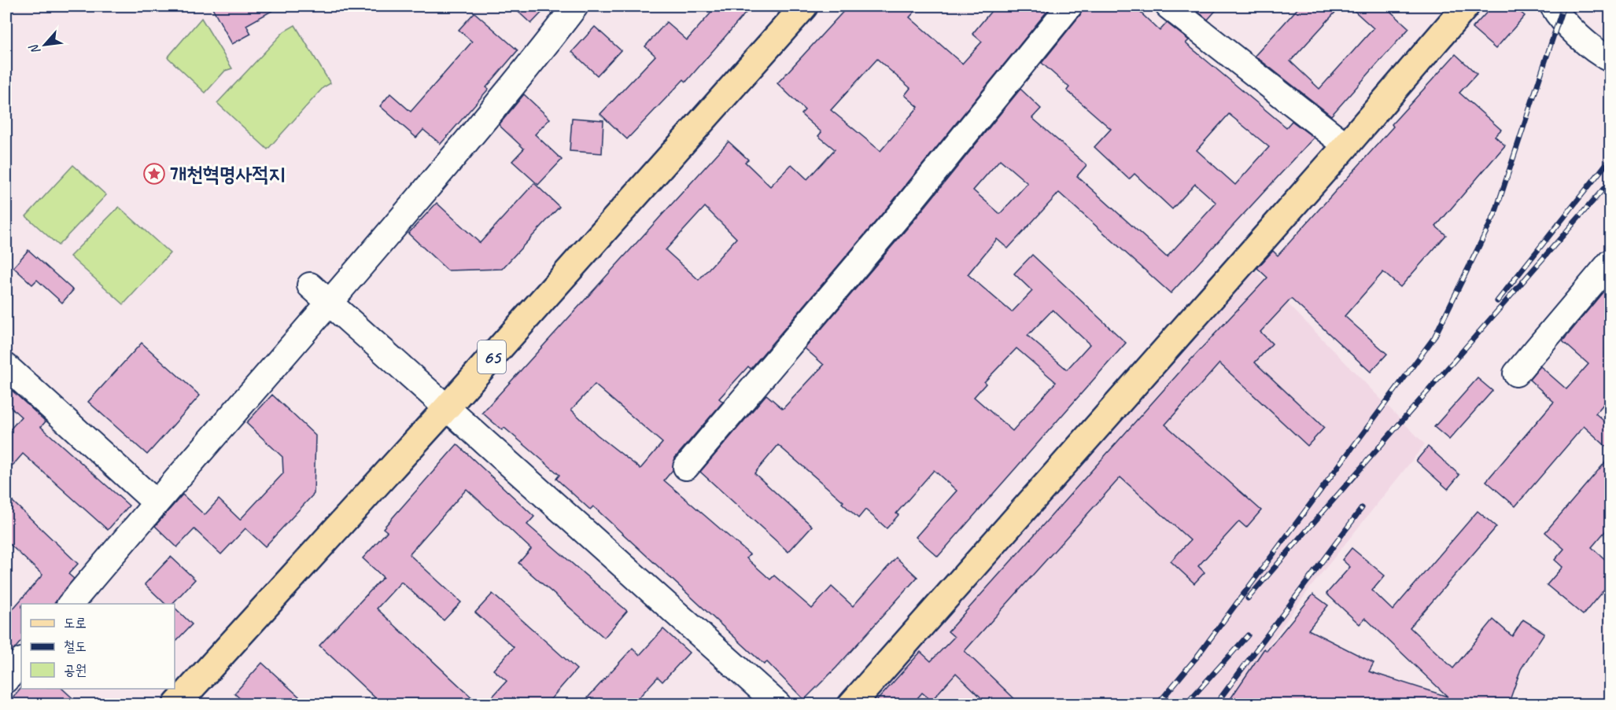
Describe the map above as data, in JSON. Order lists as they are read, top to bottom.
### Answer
{
  "streets": {
    "main road": ["65"]
  },
  "places": {
    "place": ["개천혁명사적지"]
  },
  "legend": ["도로", "철도", "공원"],
  "north": "bottom left"
}
